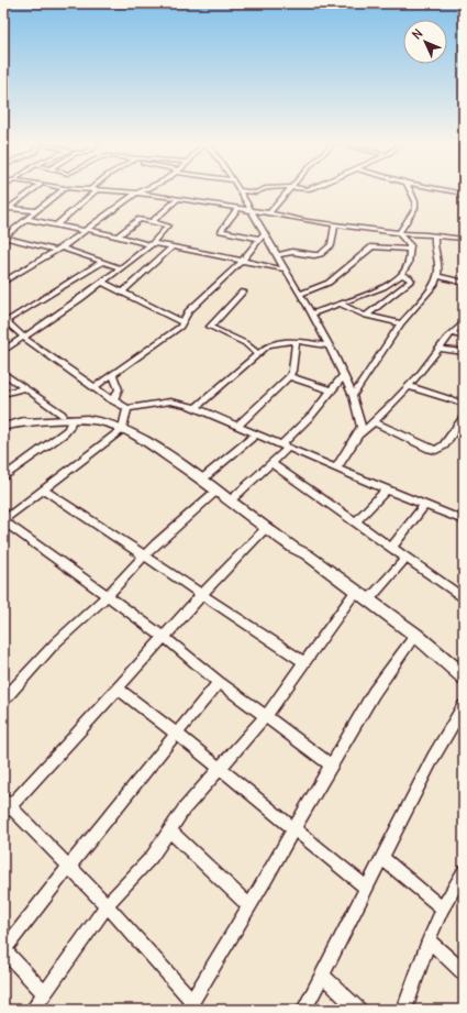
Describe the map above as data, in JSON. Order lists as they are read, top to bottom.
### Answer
{
  "north": "top left"
}
